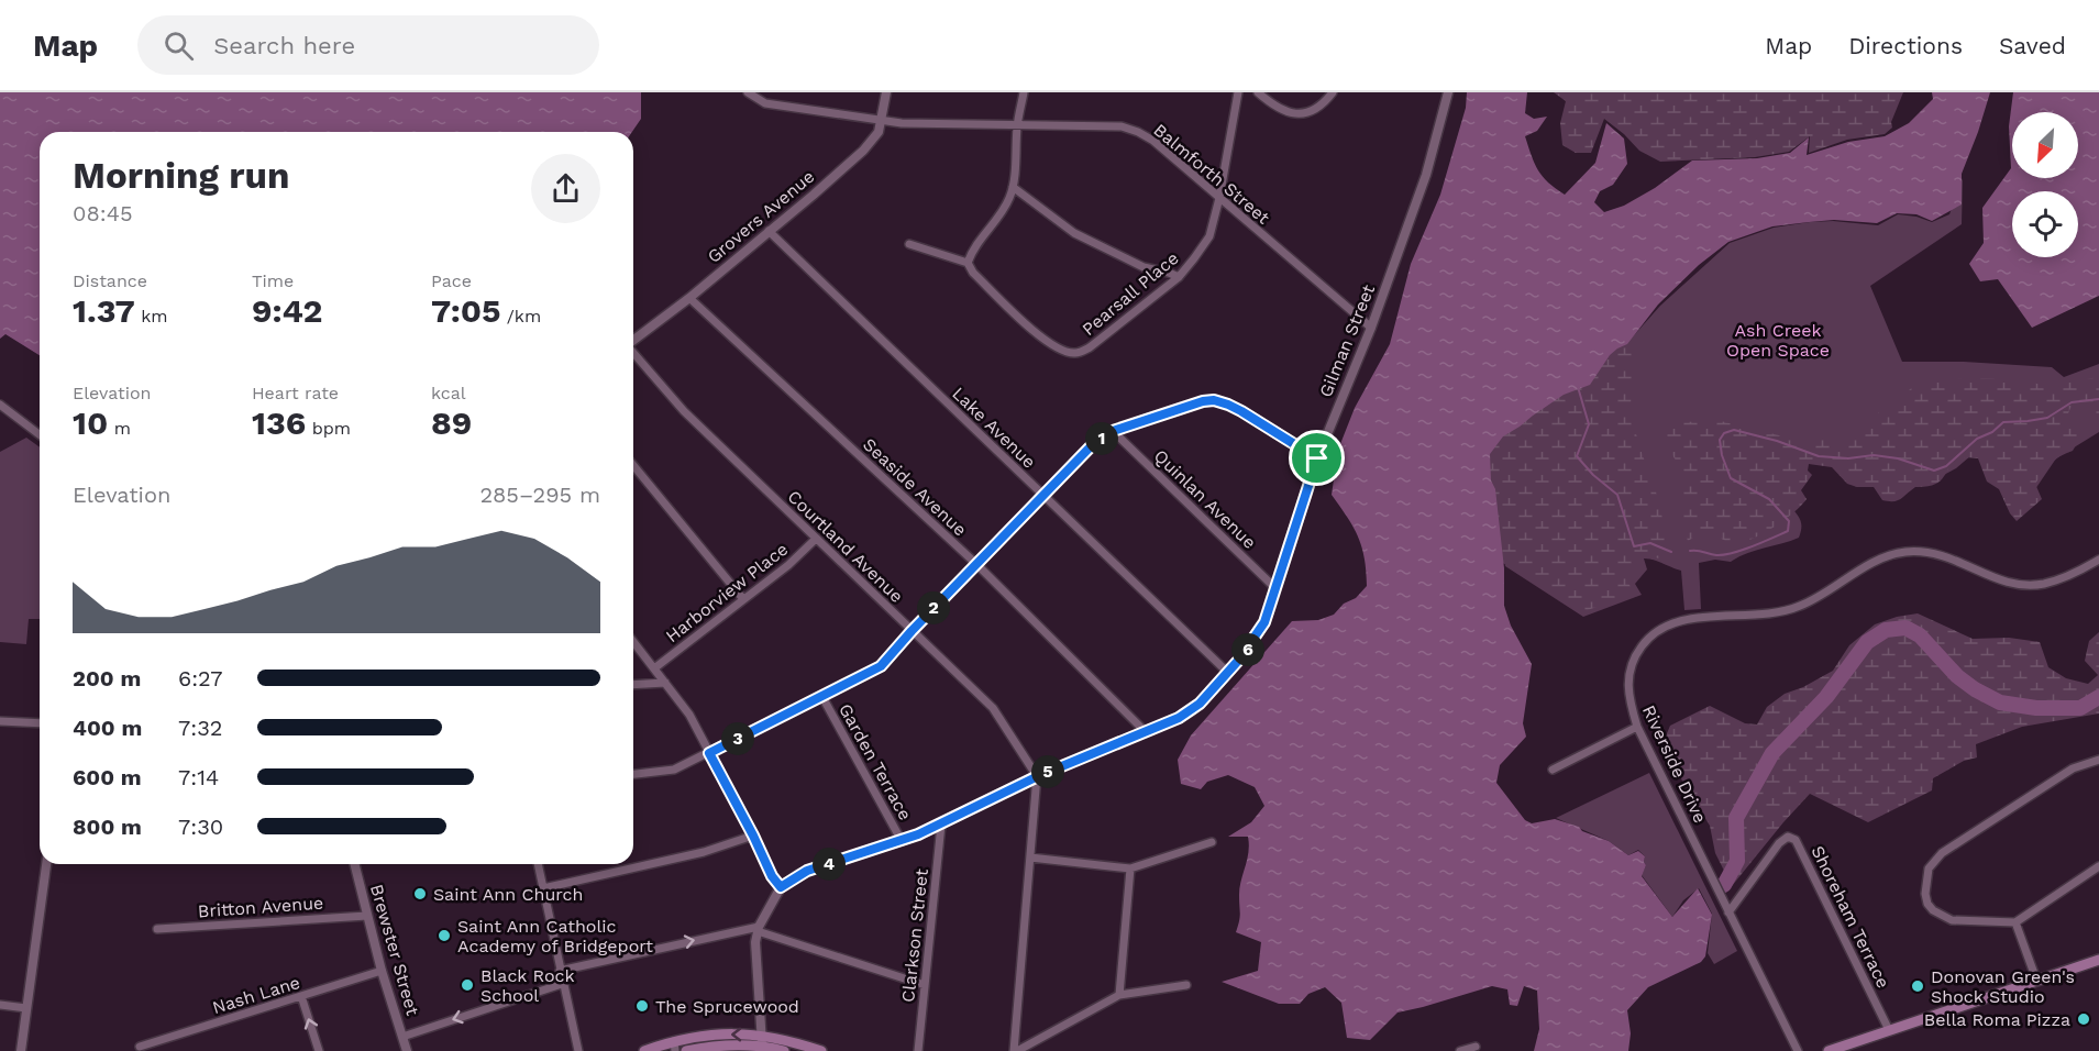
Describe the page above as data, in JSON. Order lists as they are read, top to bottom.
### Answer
{
  "streets": {
    "street": [
      "Balmforth Street",
      "Grovers Avenue",
      "Pearsall Place",
      "Gilman Street",
      "Lake Avenue",
      "Seaside Avenue",
      "Quinlan Avenue",
      "Courtland Avenue",
      "Harborview Place",
      "Garden Terrace",
      "Riverside Drive",
      "Britton Avenue",
      "Shoreham Terrace",
      "Clarkson Street",
      "Brewster Street",
      "Nash Lane"
    ]
  },
  "crossings": [
    ["Balmforth Street", "Grovers Avenue"],
    ["Balmforth Street", "Pearsall Place"],
    ["Balmforth Street", "Gilman Street"],
    ["Grovers Avenue", "Lake Avenue"],
    ["Grovers Avenue", "Seaside Avenue"],
    ["Gilman Street", "Lake Avenue"],
    ["Gilman Street", "Seaside Avenue"],
    ["Gilman Street", "Quinlan Avenue"],
    ["Gilman Street", "Courtland Avenue"],
    ["Gilman Street", "Garden Terrace"],
    ["Gilman Street", "Clarkson Street"],
    ["Courtland Avenue", "Harborview Place"],
    ["Riverside Drive", "Shoreham Terrace"],
    ["Britton Avenue", "Brewster Street"],
    ["Brewster Street", "Nash Lane"]
  ],
  "parks": ["Ash Creek Open Space"],
  "places": [
    "Saint Ann Church",
    "Saint Ann Catholic Academy of Bridgeport",
    "Black Rock School",
    "Donovan Green's Shock Studio",
    "The Sprucewood",
    "Bella Roma Pizza"
  ],
  "north": "bottom left",
  "page": {
    "header": "Map",
    "search": "Search here",
    "nav": ["Map", "Directions", "Saved"],
    "heading": ["Morning run", "08:45"],
    "stats": [
      ["Distance", "1.37 km"],
      ["Time", "9:42"],
      ["Pace", "7:05 /km"],
      ["Elevation", "10 m"],
      ["Heart rate", "136 bpm"],
      ["kcal", "89"]
    ],
    "pins": [
      "1",
      "2",
      "6",
      "3",
      "5",
      "4"
    ],
    "chart": ["Elevation", "285–295 m"],
    "list": [
      {
        "name": "200 m",
        "note": "6:27"
      },
      {
        "name": "400 m",
        "note": "7:32"
      },
      {
        "name": "600 m",
        "note": "7:14"
      },
      {
        "name": "800 m",
        "note": "7:30"
      }
    ]
  }
}
